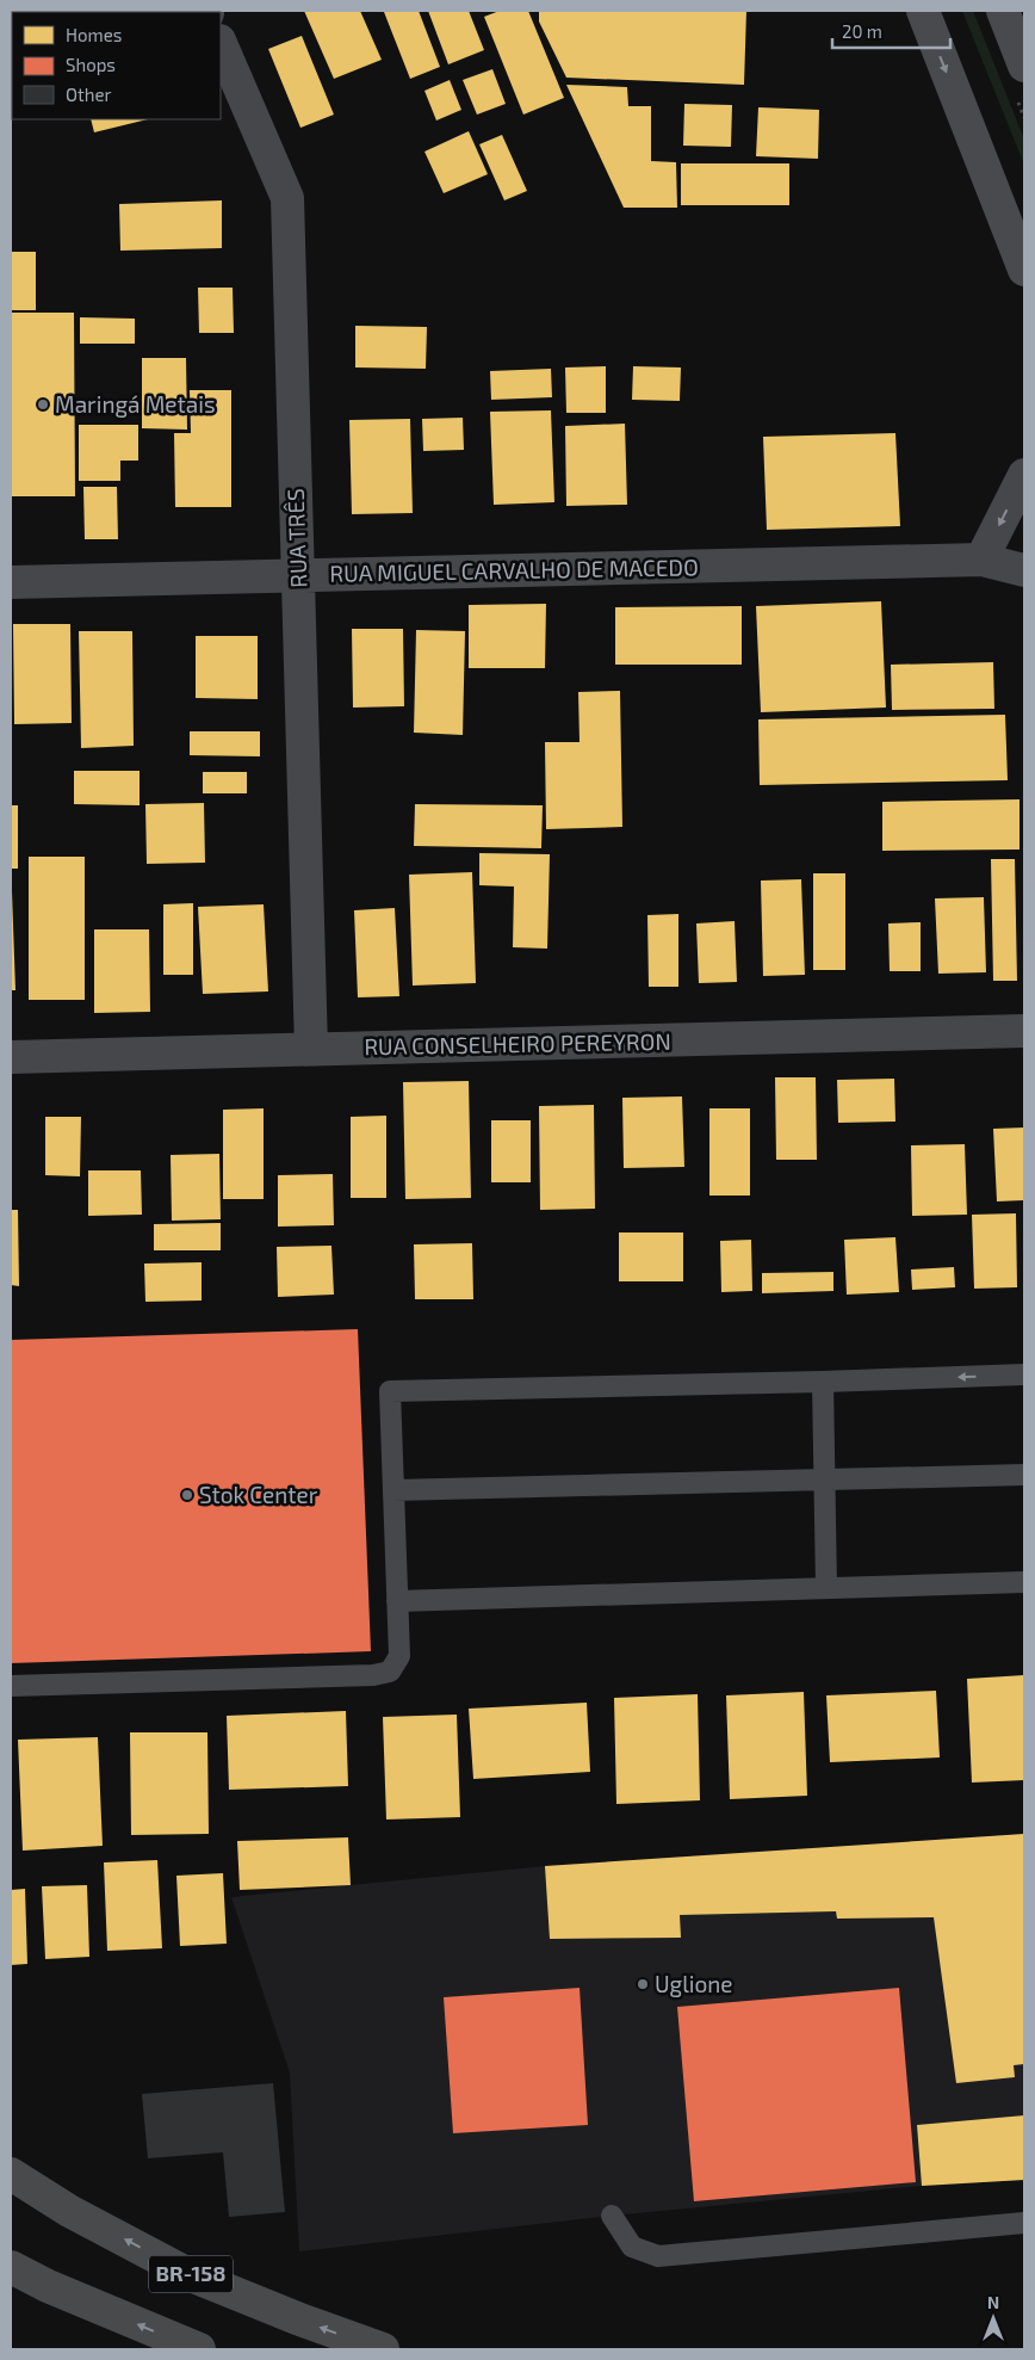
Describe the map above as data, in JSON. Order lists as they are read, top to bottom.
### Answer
{
  "streets": {
    "highway": ["BR-158"],
    "street": ["RUA TRÊS", "RUA MIGUEL CARVALHO DE MACEDO", "RUA CONSELHEIRO PEREYRON"]
  },
  "crossings": [
    ["RUA TRÊS", "RUA MIGUEL CARVALHO DE MACEDO"],
    ["RUA TRÊS", "RUA CONSELHEIRO PEREYRON"]
  ],
  "places": ["Maringá Metais", "Stok Center", "Uglione"],
  "legend": ["Homes", "Shops", "Other"],
  "scale_bar": "20 m",
  "north": "top"
}
